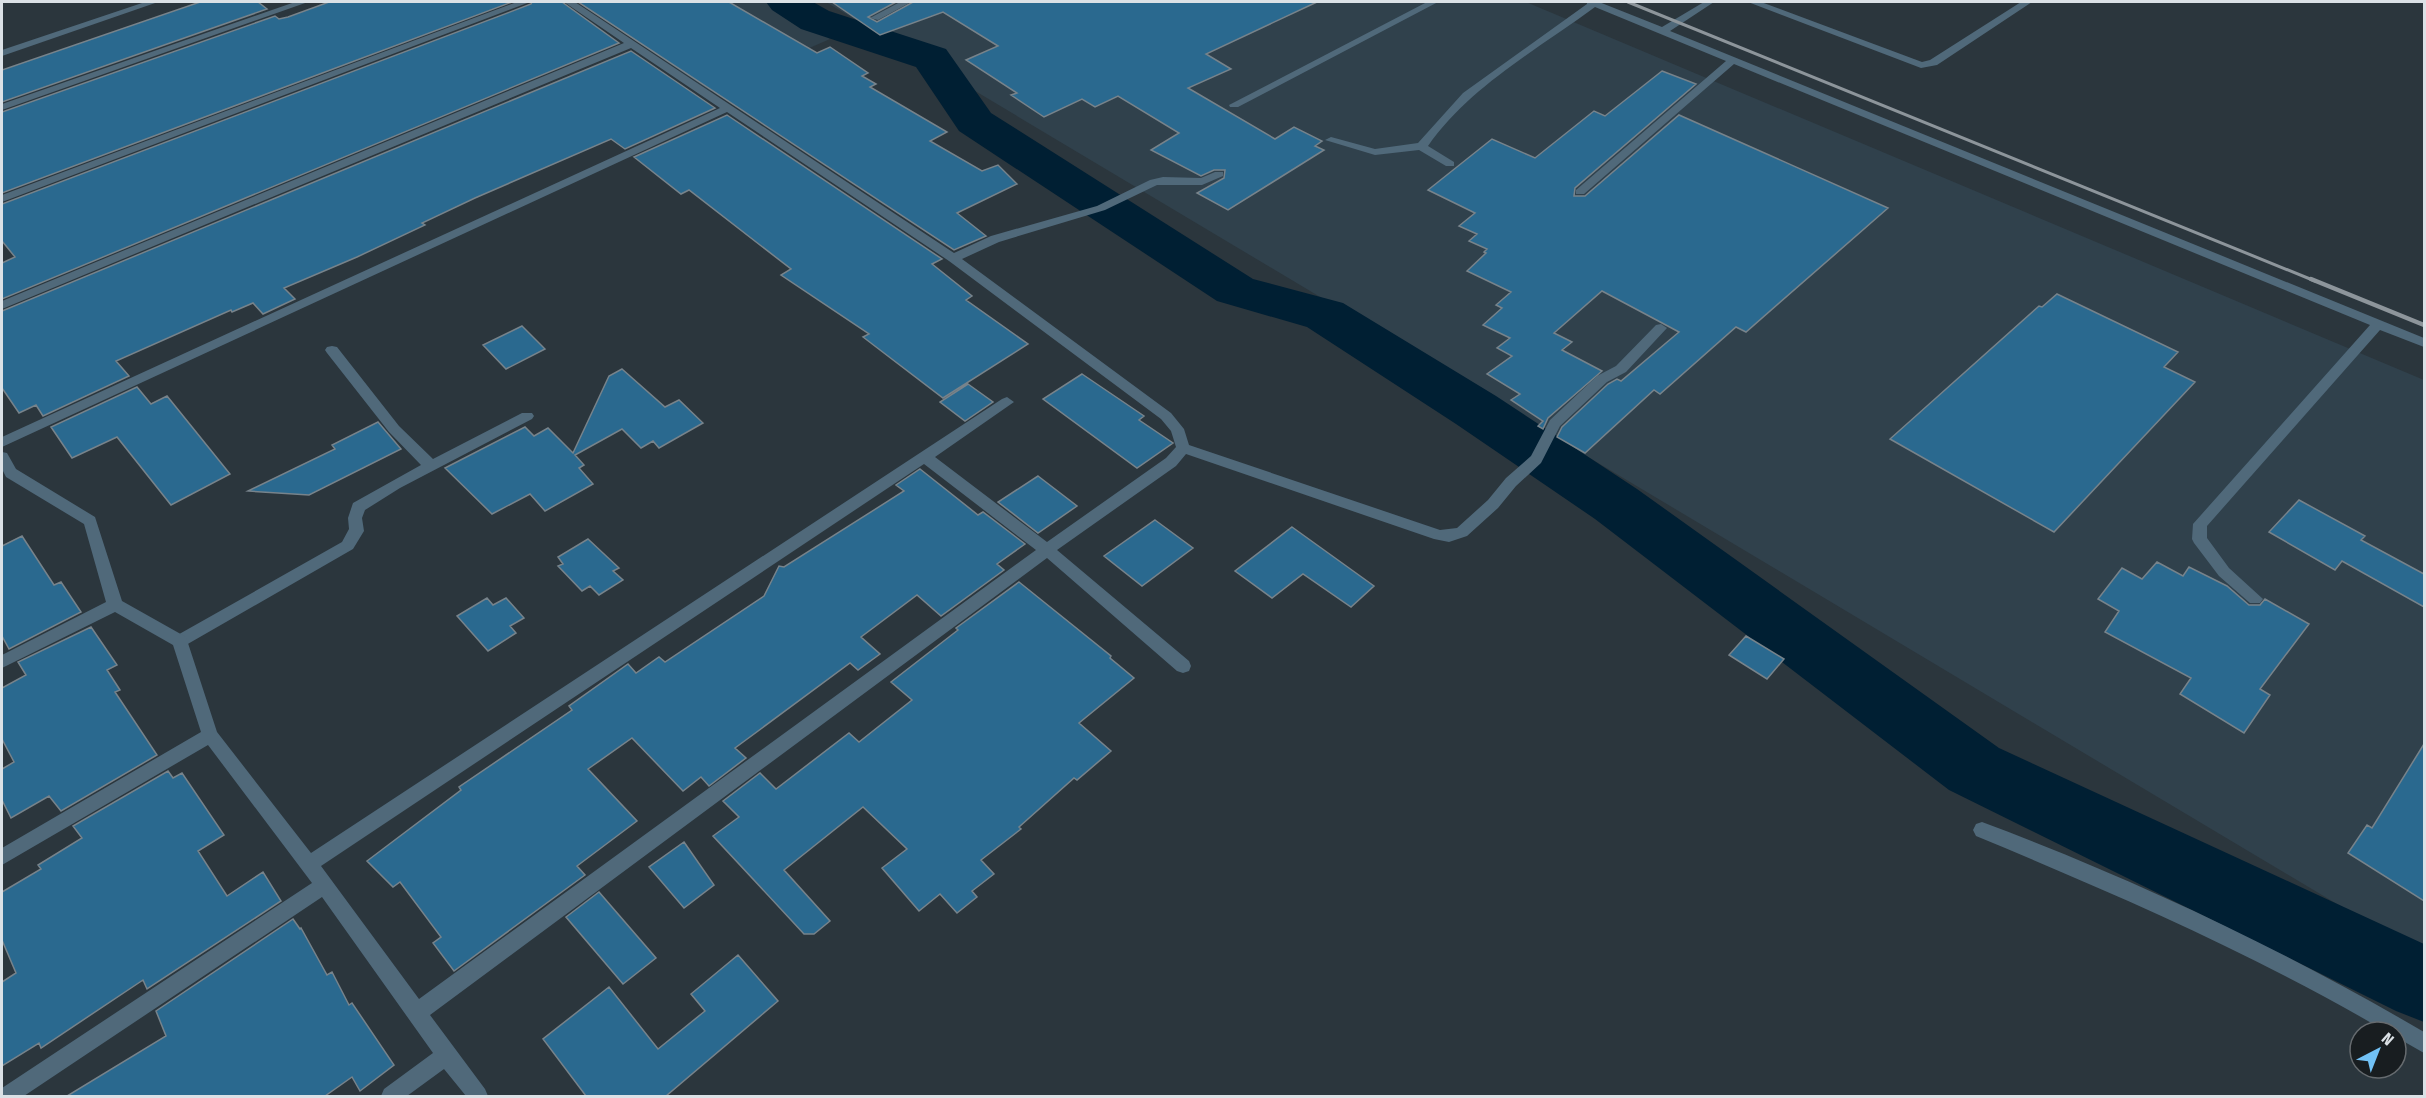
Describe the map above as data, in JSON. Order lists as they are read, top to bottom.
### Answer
{
  "north": "top right"
}
